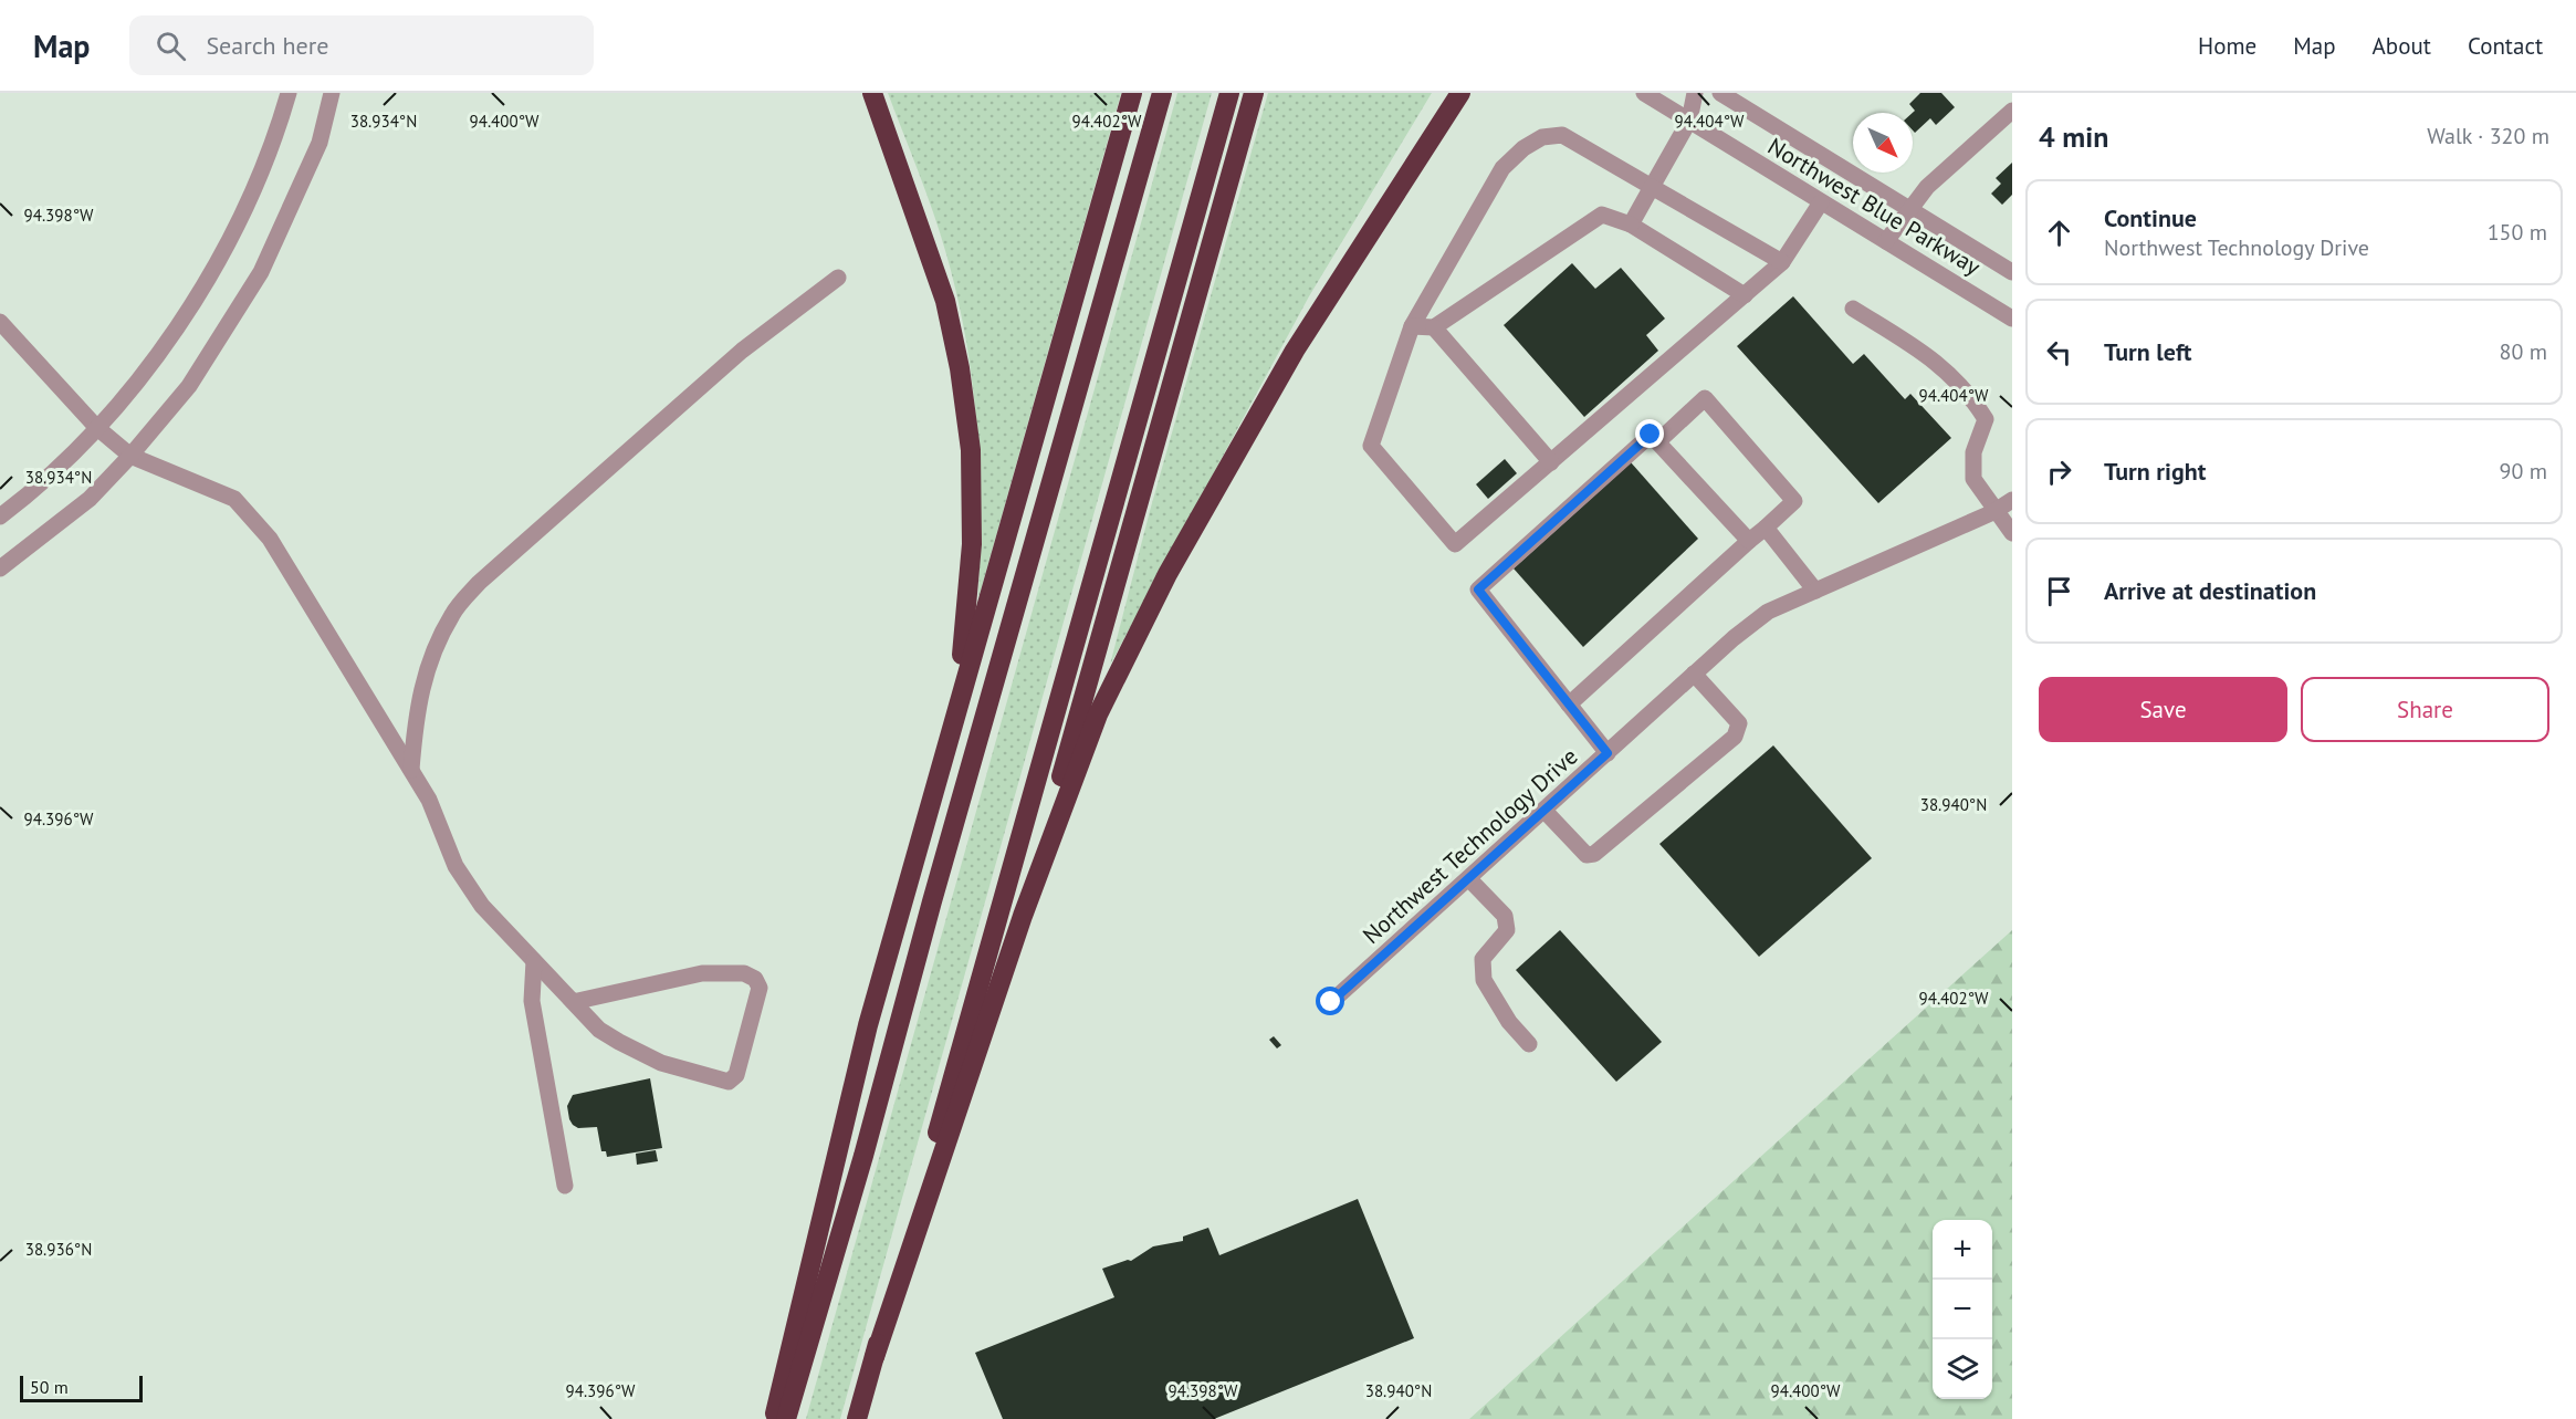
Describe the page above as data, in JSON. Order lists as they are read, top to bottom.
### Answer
{
  "streets": {
    "street": ["Northwest Blue Parkway", "Northwest Technology Drive"]
  },
  "scale_bar": "50 m",
  "north": "bottom right",
  "page": {
    "header": "Map",
    "search": "Search here",
    "nav": [
      "Home",
      "Map",
      "About",
      "Contact"
    ],
    "heading": ["4 min", "Walk · 320 m"],
    "list": [
      ["Continue", "Northwest Technology Drive", "150 m"],
      ["Turn left", "80 m"],
      ["Turn right", "90 m"],
      "Arrive at destination"
    ],
    "buttons": ["Save", "Share"],
    "map_buttons": ["+", "−"],
    "scale": "50 m"
  },
  "coordinates": [
    "38.934°N",
    "94.400°W",
    "94.402°W",
    "94.404°W",
    "94.398°W",
    "38.940°N",
    "94.396°W",
    "38.936°N"
  ]
}
